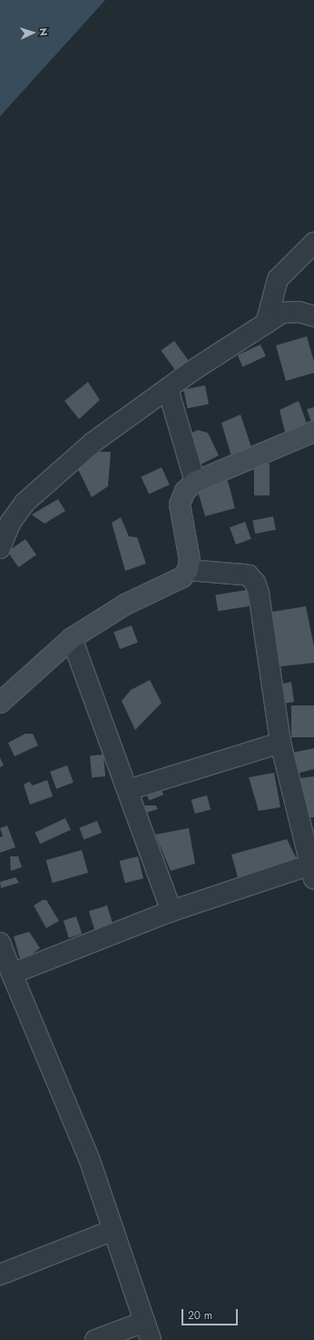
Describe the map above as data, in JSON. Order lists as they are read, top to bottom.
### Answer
{
  "scale_bar": "20 m",
  "north": "right"
}
